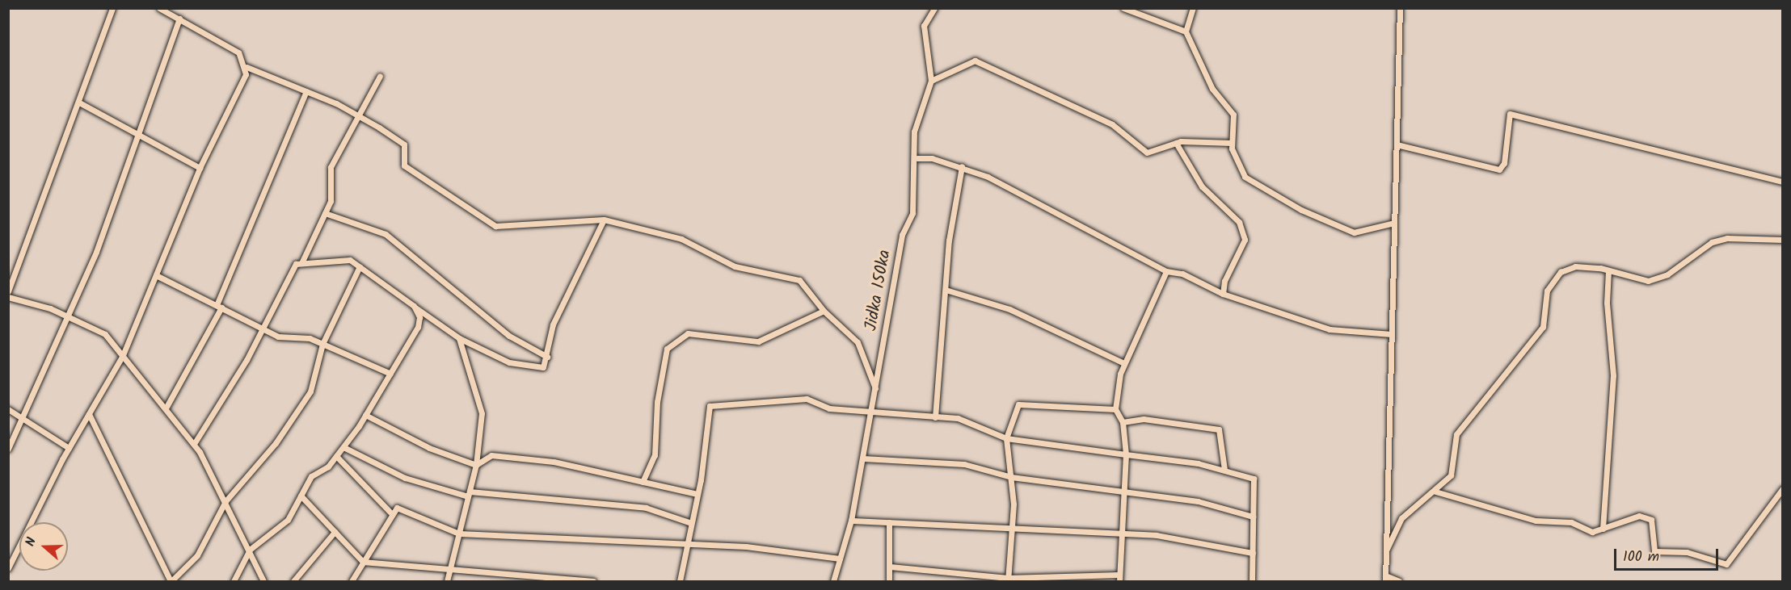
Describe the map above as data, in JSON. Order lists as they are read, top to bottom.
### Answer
{
  "streets": {
    "street": ["Jidka 150ka"]
  },
  "scale_bar": "100 m",
  "north": "left"
}
